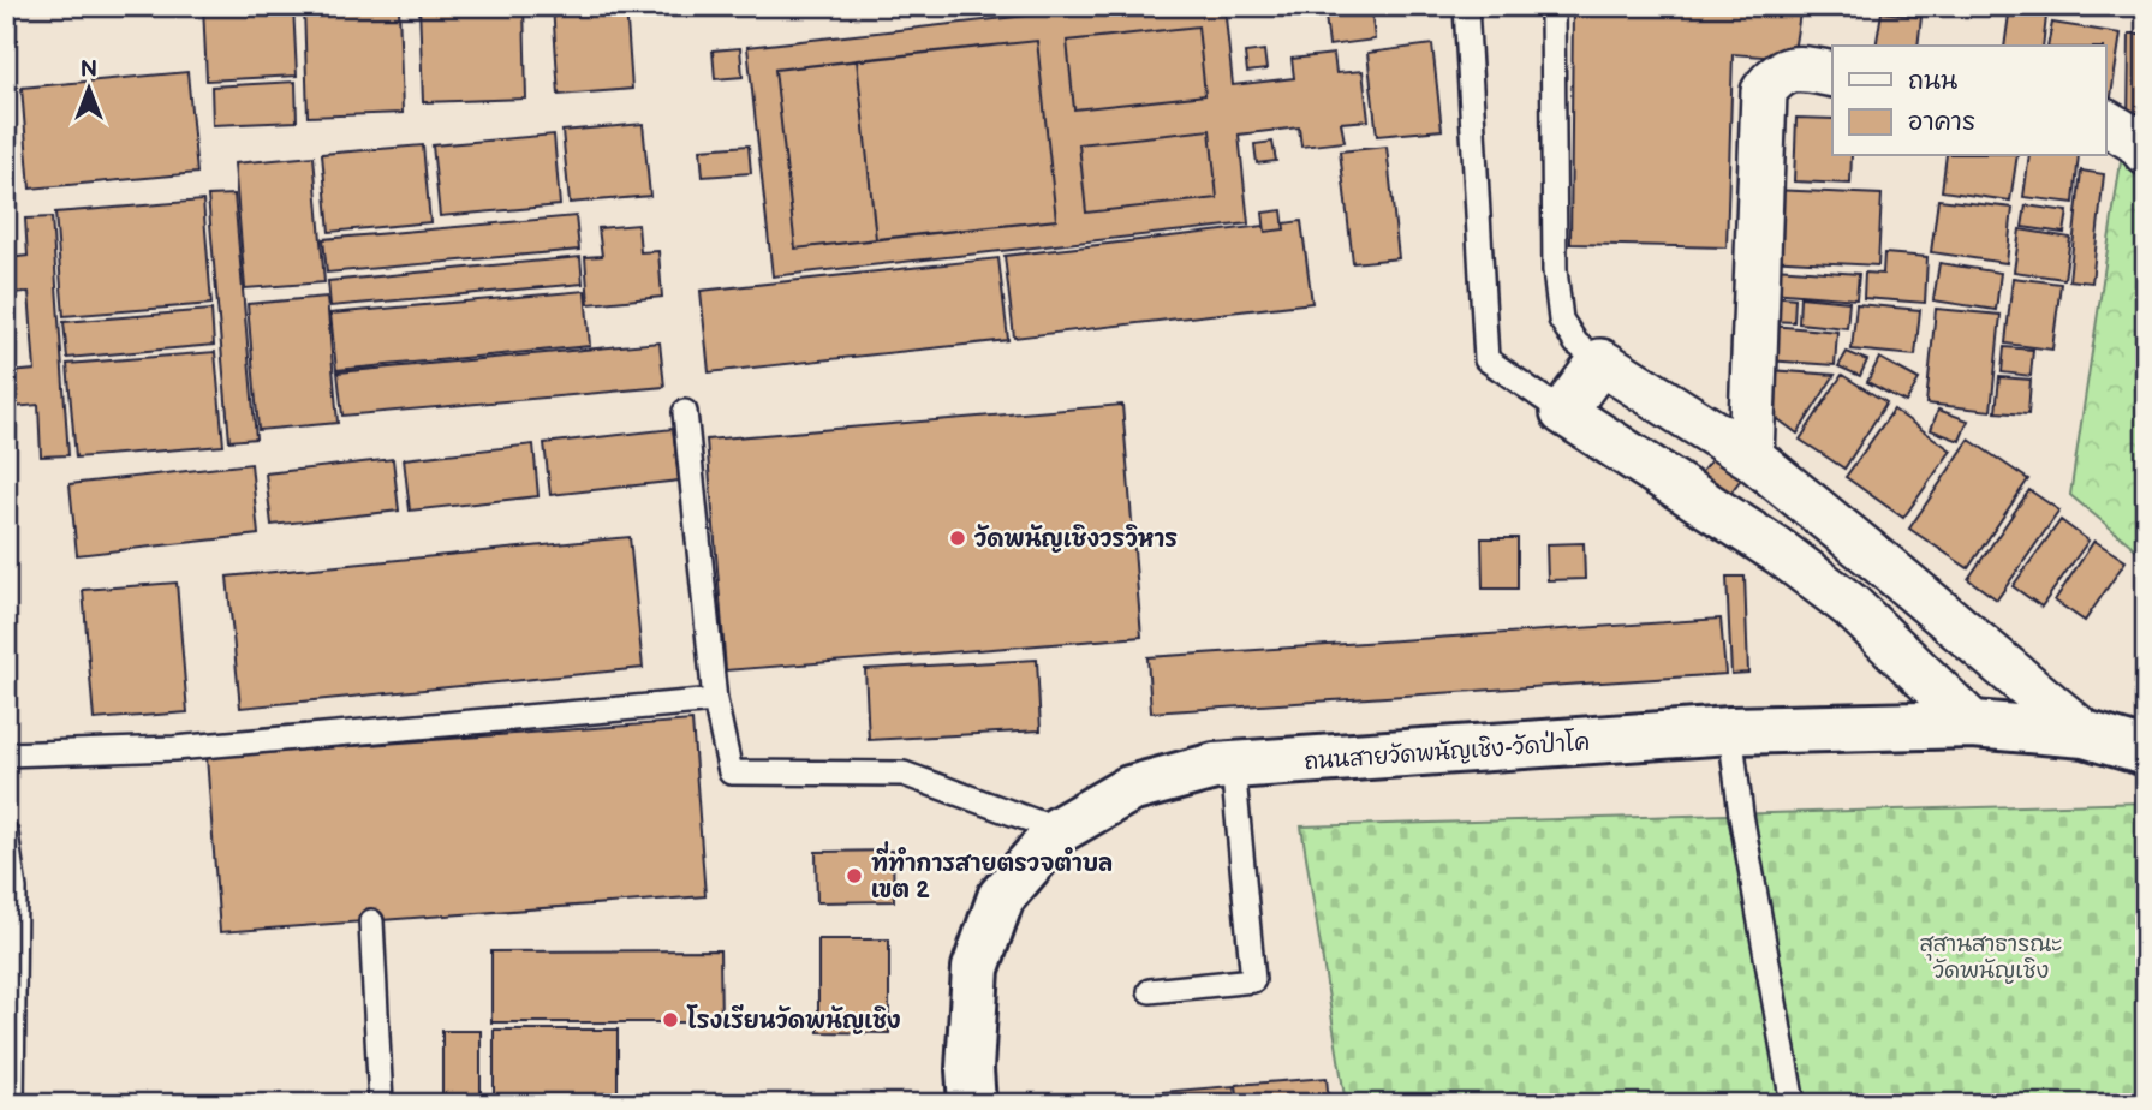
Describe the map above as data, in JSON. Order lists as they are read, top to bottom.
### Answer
{
  "streets": {
    "main road": ["ถนนสายวัดพนัญเชิง-วัดป่าโค"]
  },
  "parks": ["สุสานสาธารณะ วัดพนัญเชิง"],
  "places": ["วัดพนัญเชิงวรวิหาร", "ที่ทำการสายตรวจตำบล เขต 2", "โรงเรียนวัดพนัญเชิง"],
  "legend": ["ถนน", "อาคาร"],
  "north": "top"
}
